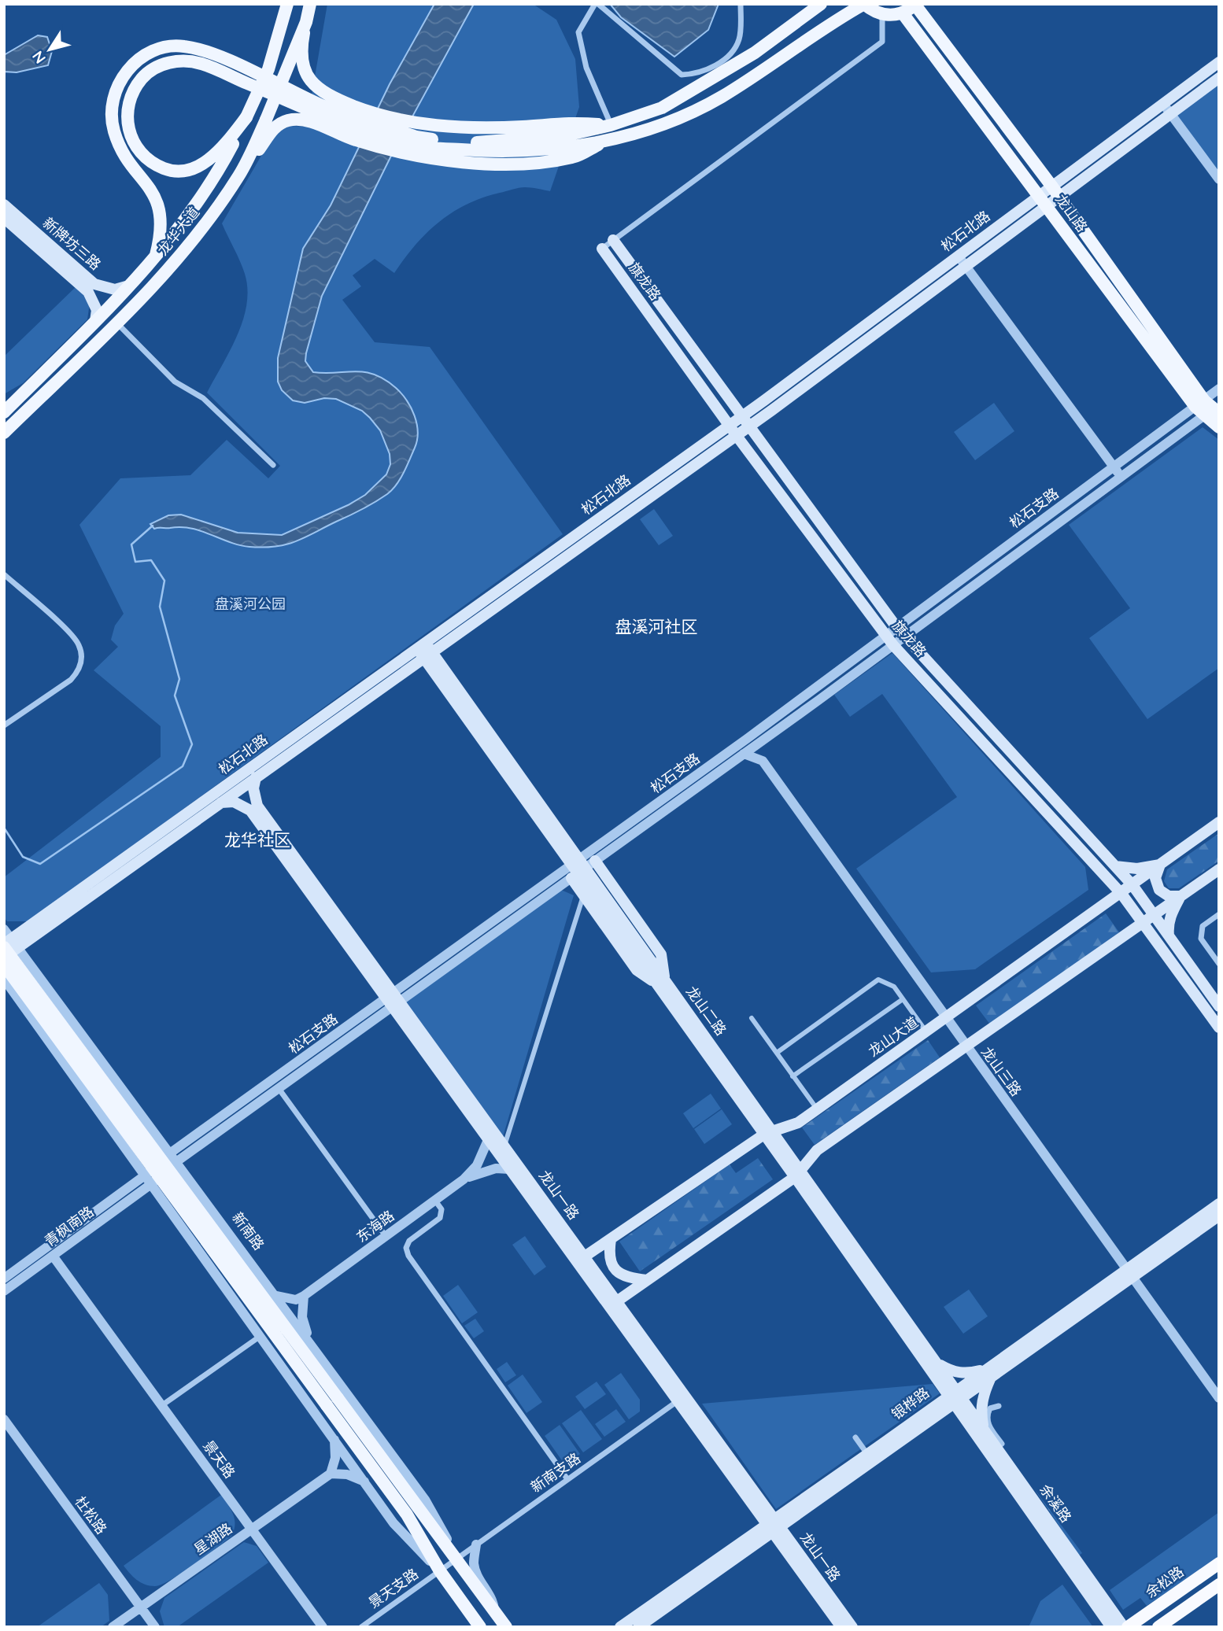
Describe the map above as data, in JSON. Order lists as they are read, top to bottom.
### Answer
{
  "streets": {
    "highway": ["余松路"],
    "main road": [
      "龙山路",
      "龙华大道",
      "松石北路",
      "新牌坊三路",
      "旗龙路",
      "龙山二路",
      "龙山大道",
      "龙山一路",
      "新南路",
      "银桦路",
      "余溪路"
    ],
    "street": [
      "松石支路",
      "龙山三路",
      "青枫南路",
      "东海路",
      "景天路",
      "新南支路",
      "杜松路",
      "星湖路",
      "景天支路"
    ]
  },
  "crossings": [
    ["龙山路", "松石北路"],
    ["龙山路", "松石支路"],
    ["龙华大道", "新牌坊三路"],
    ["松石北路", "旗龙路"],
    ["松石北路", "龙山二路"],
    ["松石北路", "龙山一路"],
    ["松石北路", "新南路"],
    ["旗龙路", "松石支路"],
    ["旗龙路", "龙山大道"],
    ["松石支路", "龙山二路"],
    ["松石支路", "龙山一路"],
    ["松石支路", "青枫南路"],
    ["松石支路", "新南路"],
    ["龙山二路", "龙山大道"],
    ["龙山二路", "银桦路"],
    ["龙山二路", "余溪路"],
    ["龙山大道", "龙山三路"],
    ["龙山大道", "龙山一路"],
    ["龙山三路", "银桦路"],
    ["龙山一路", "东海路"],
    ["龙山一路", "银桦路"],
    ["龙山一路", "新南支路"],
    ["青枫南路", "景天路"],
    ["新南路", "新南支路"],
    ["银桦路", "余溪路"],
    ["景天路", "星湖路"],
    ["新南支路", "景天支路"],
    ["余溪路", "余松路"],
    ["杜松路", "星湖路"]
  ],
  "districts": ["盘溪河社区", "龙华社区"],
  "parks": ["盘溪河公园"],
  "north": "bottom left"
}
